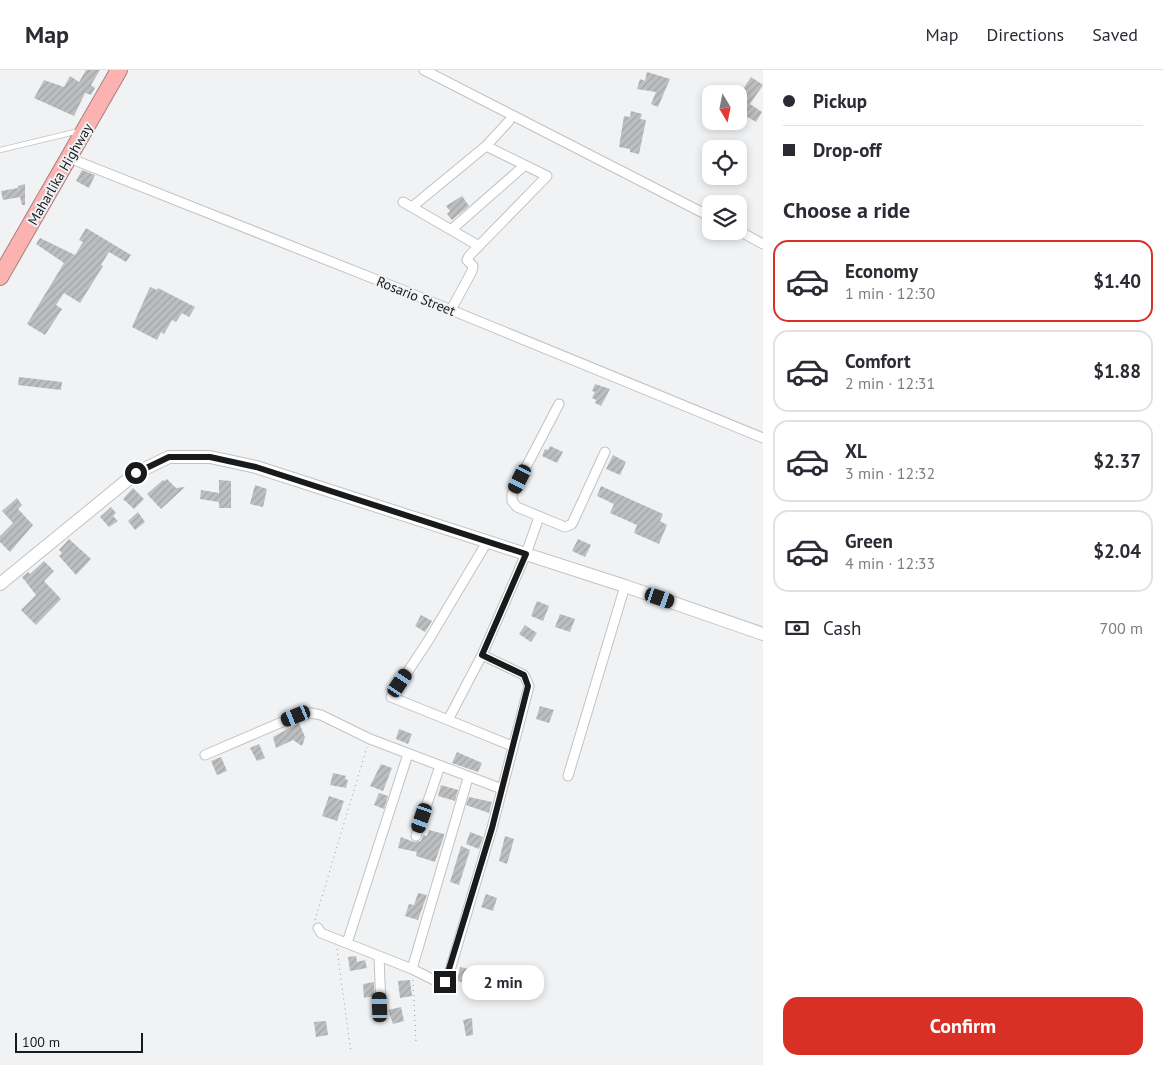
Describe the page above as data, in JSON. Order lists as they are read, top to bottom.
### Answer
{
  "streets": {
    "highway": ["Maharlika Highway"],
    "street": ["Rosario Street"]
  },
  "crossings": [
    ["Maharlika Highway", "Rosario Street"]
  ],
  "scale_bar": "100 m",
  "north": "bottom",
  "page": {
    "header": "Map",
    "nav": ["Map", "Directions", "Saved"],
    "banner": ["Pickup", "Drop-off"],
    "heading": "Choose a ride",
    "list": [
      {
        "name": "Economy",
        "note": "1 min · 12:30",
        "value": "$1.40"
      },
      {
        "name": "Comfort",
        "note": "2 min · 12:31",
        "value": "$1.88"
      },
      {
        "name": "XL",
        "note": "3 min · 12:32",
        "value": "$2.37"
      },
      {
        "name": "Green",
        "note": "4 min · 12:33",
        "value": "$2.04"
      }
    ],
    "pay": ["Cash", "700 m"],
    "bubble": "2 min",
    "buttons": "Confirm",
    "scale": "100 m"
  }
}
